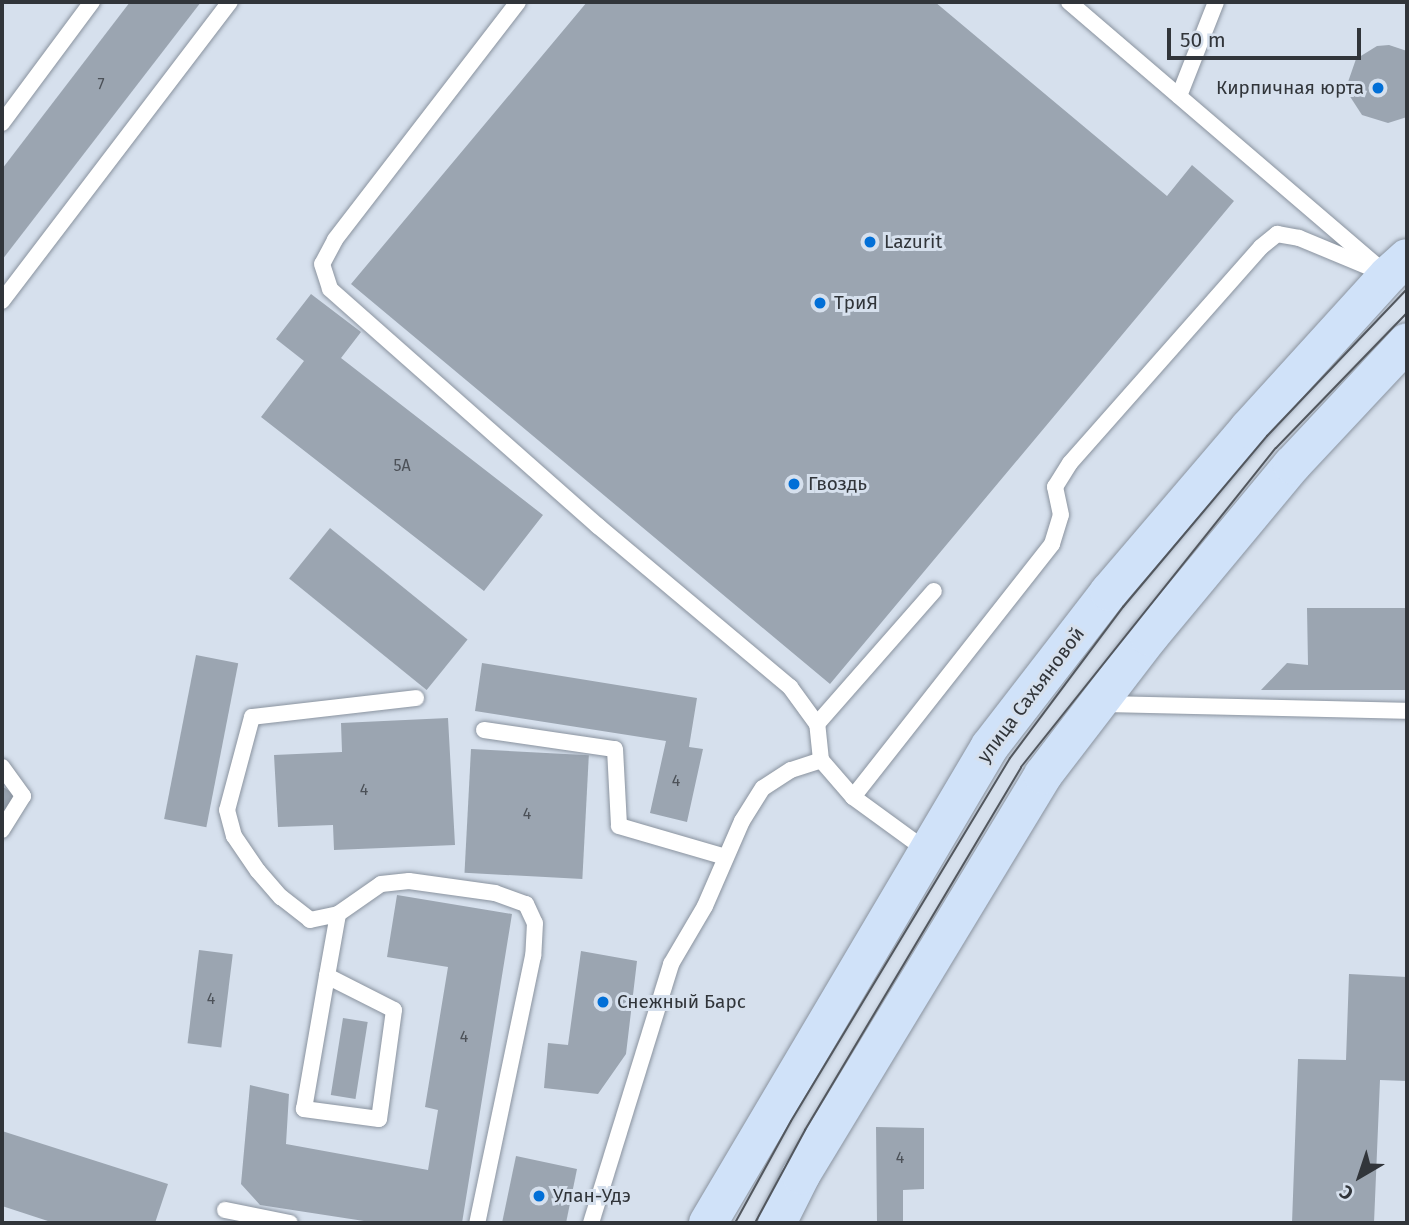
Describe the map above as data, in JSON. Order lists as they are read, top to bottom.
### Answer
{
  "streets": {
    "main road": ["улица Сахьяновой"]
  },
  "places": [
    "Кирпичная юрта",
    "Lazurit",
    "ТриЯ",
    "Гвоздь",
    "Снежный Барс",
    "Улан-Удэ"
  ],
  "house_numbers": [
    "7",
    "5А",
    "4",
    "4",
    "4",
    "4",
    "4",
    "4"
  ],
  "scale_bar": "50 m",
  "north": "bottom left"
}
